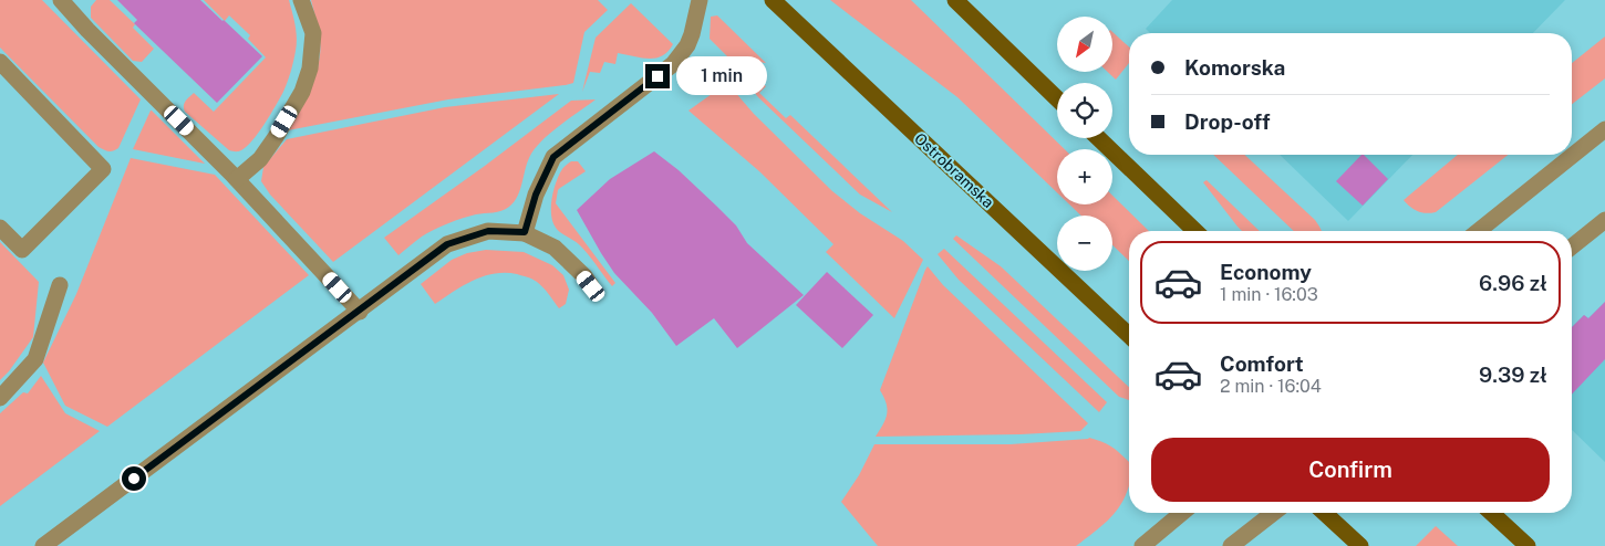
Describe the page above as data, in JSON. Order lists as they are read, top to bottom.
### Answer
{
  "streets": {
    "main road": ["Ostrobramska"]
  },
  "north": "bottom left",
  "page": {
    "map_buttons": ["+", "−"],
    "banner": ["Komorska", "Drop-off"],
    "bubble": "1 min",
    "list": [
      {
        "name": "Economy",
        "note": "1 min · 16:03",
        "value": "6.96 zł"
      },
      {
        "name": "Comfort",
        "note": "2 min · 16:04",
        "value": "9.39 zł"
      }
    ],
    "buttons": "Confirm"
  }
}
